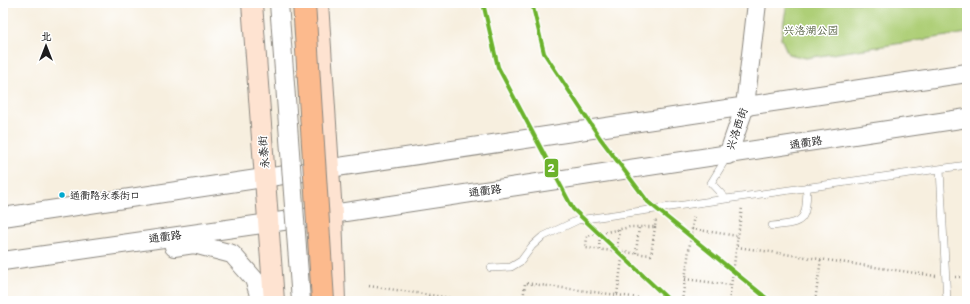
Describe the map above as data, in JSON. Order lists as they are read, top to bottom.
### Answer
{
  "streets": {
    "main road": ["永泰街"],
    "street": ["兴洛西街", "通衢路"]
  },
  "crossings": [
    ["兴洛西街", "通衢路"],
    ["通衢路", "永泰街"]
  ],
  "parks": ["兴洛湖公园"],
  "places": ["通衢路永泰街口"],
  "lines": ["transit line 2"],
  "north": "top"
}
